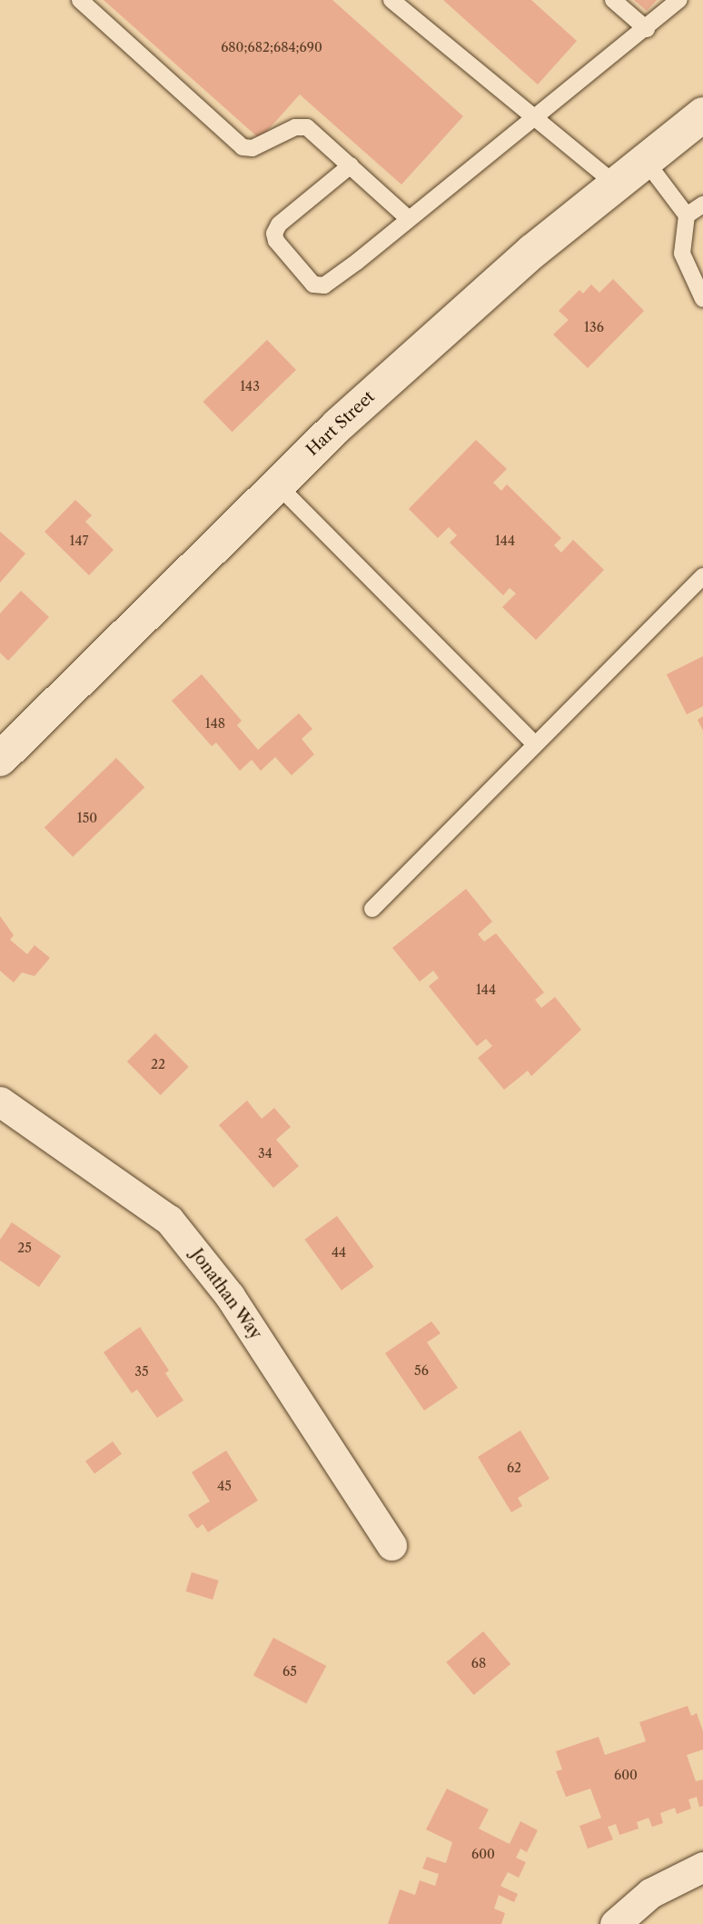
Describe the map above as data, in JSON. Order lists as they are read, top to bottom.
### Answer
{
  "streets": {
    "street": ["Hart Street", "Jonathan Way"]
  },
  "house_numbers": [
    "680;682;684;690",
    "136",
    "143",
    "147",
    "144",
    "148",
    "150",
    "144",
    "22",
    "34",
    "25",
    "44",
    "56",
    "35",
    "62",
    "45",
    "68",
    "65",
    "600",
    "600"
  ]
}
